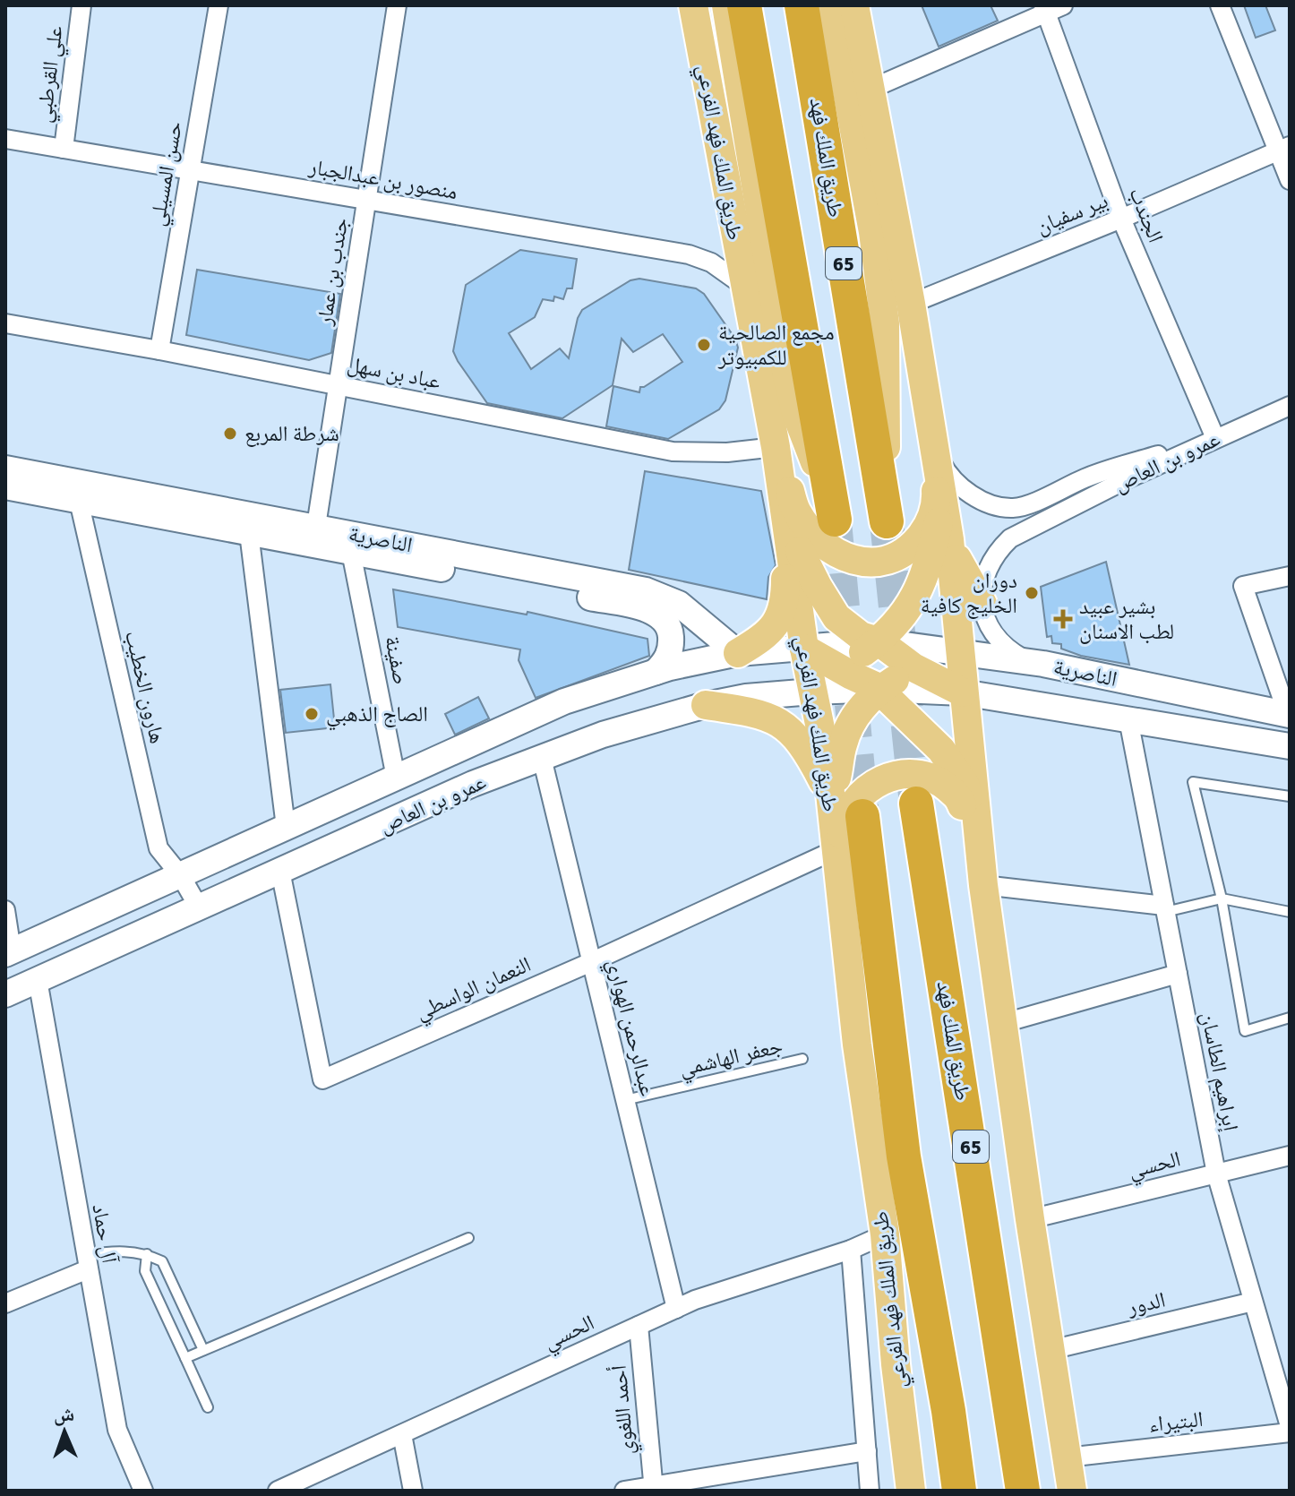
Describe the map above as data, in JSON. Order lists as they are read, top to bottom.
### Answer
{
  "streets": {
    "highway": ["طريق الملك فهد", "65"],
    "main road": ["طريق الملك فهد الفرعي", "عمرو بن العاص", "الناصرية"],
    "street": [
      "علي القرطبي",
      "حسن المسيلي",
      "منصور بن عبدالجبار",
      "بير سفيان",
      "الجندب",
      "جندب بن عمار",
      "عباد بن سهل",
      "صفينة",
      "هارون الخطيب",
      "النعمان الواسطي",
      "عبدالرحمن الهواري",
      "إبراهيم الطاسان",
      "الحسي",
      "آل حماد",
      "الدور",
      "أحمد اللغوي",
      "البتيراء"
    ],
    "lane": ["جعفر الهاشمي"]
  },
  "crossings": [
    ["علي القرطبي", "منصور بن عبدالجبار"],
    ["طريق الملك فهد الفرعي", "منصور بن عبدالجبار"],
    ["طريق الملك فهد الفرعي", "عباد بن سهل"],
    ["طريق الملك فهد الفرعي", "عمرو بن العاص"],
    ["طريق الملك فهد الفرعي", "النعمان الواسطي"],
    ["طريق الملك فهد الفرعي", "الحسي"],
    ["حسن المسيلي", "منصور بن عبدالجبار"],
    ["حسن المسيلي", "عباد بن سهل"],
    ["منصور بن عبدالجبار", "جندب بن عمار"],
    ["بير سفيان", "الجندب"],
    ["الجندب", "عمرو بن العاص"],
    ["جندب بن عمار", "عباد بن سهل"],
    ["جندب بن عمار", "الناصرية"],
    ["عمرو بن العاص", "الناصرية"],
    ["عمرو بن العاص", "صفينة"],
    ["عمرو بن العاص", "هارون الخطيب"],
    ["عمرو بن العاص", "النعمان الواسطي"],
    ["عمرو بن العاص", "عبدالرحمن الهواري"],
    ["عمرو بن العاص", "آل حماد"],
    ["الناصرية", "صفينة"],
    ["الناصرية", "هارون الخطيب"],
    ["الناصرية", "إبراهيم الطاسان"],
    ["النعمان الواسطي", "عبدالرحمن الهواري"],
    ["عبدالرحمن الهواري", "جعفر الهاشمي"],
    ["عبدالرحمن الهواري", "الحسي"],
    ["إبراهيم الطاسان", "الحسي"],
    ["إبراهيم الطاسان", "الدور"],
    ["الحسي", "أحمد اللغوي"]
  ],
  "places": {
    "other": [
      "مجمع الصالحية للكمبيوتر",
      "شرطة المربع",
      "دوران الخليج كافية",
      "الصاج الذهبي"
    ],
    "health": ["بشير عبيد لطب الاسنان"]
  },
  "north": "top"
}
